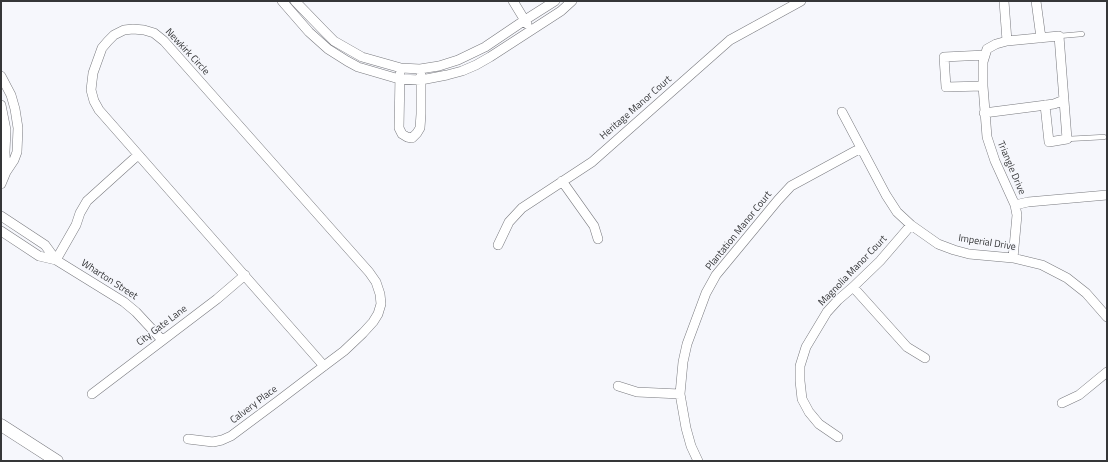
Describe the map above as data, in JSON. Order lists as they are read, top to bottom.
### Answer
{
  "streets": {
    "street": [
      "Newkirk Circle",
      "Heritage Manor Court",
      "Triangle Drive",
      "Plantation Manor Court",
      "Imperial Drive",
      "Magnolia Manor Court",
      "Wharton Street",
      "City Gate Lane",
      "Calvery Place"
    ]
  },
  "crossings": [
    ["Newkirk Circle", "City Gate Lane"],
    ["Newkirk Circle", "Calvery Place"],
    ["Triangle Drive", "Imperial Drive"],
    ["Plantation Manor Court", "Imperial Drive"],
    ["Imperial Drive", "Magnolia Manor Court"],
    ["Wharton Street", "City Gate Lane"]
  ]
}
